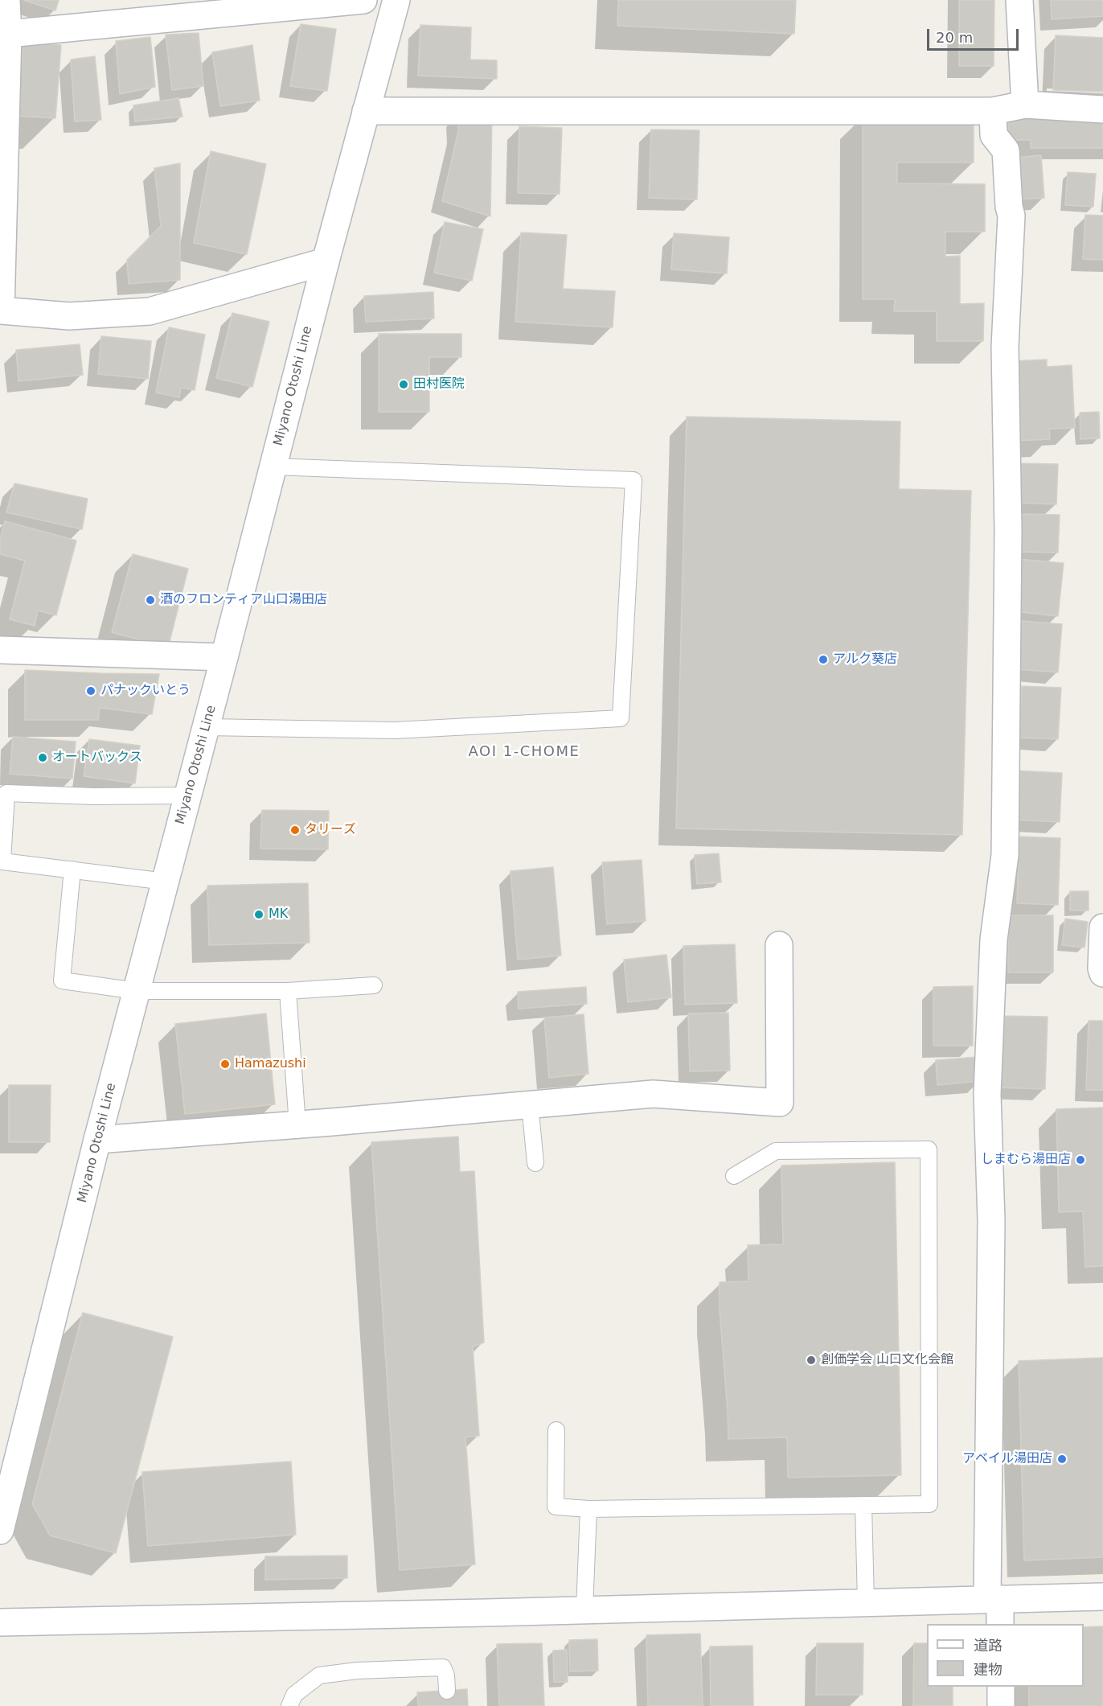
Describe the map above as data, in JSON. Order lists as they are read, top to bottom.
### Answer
{
  "streets": {
    "street": ["Miyano Otoshi Line"]
  },
  "districts": ["AOI 1-CHOME"],
  "places": [
    "田村医院",
    "酒のフロンティア山口湯田店",
    "アルク葵店",
    "パナックいとう",
    "オートバックス",
    "タリーズ",
    "MK",
    "Hamazushi",
    "しまむら湯田店",
    "創価学会 山口文化会館",
    "アベイル湯田店"
  ],
  "legend": ["道路", "建物"],
  "scale_bar": "20 m"
}
